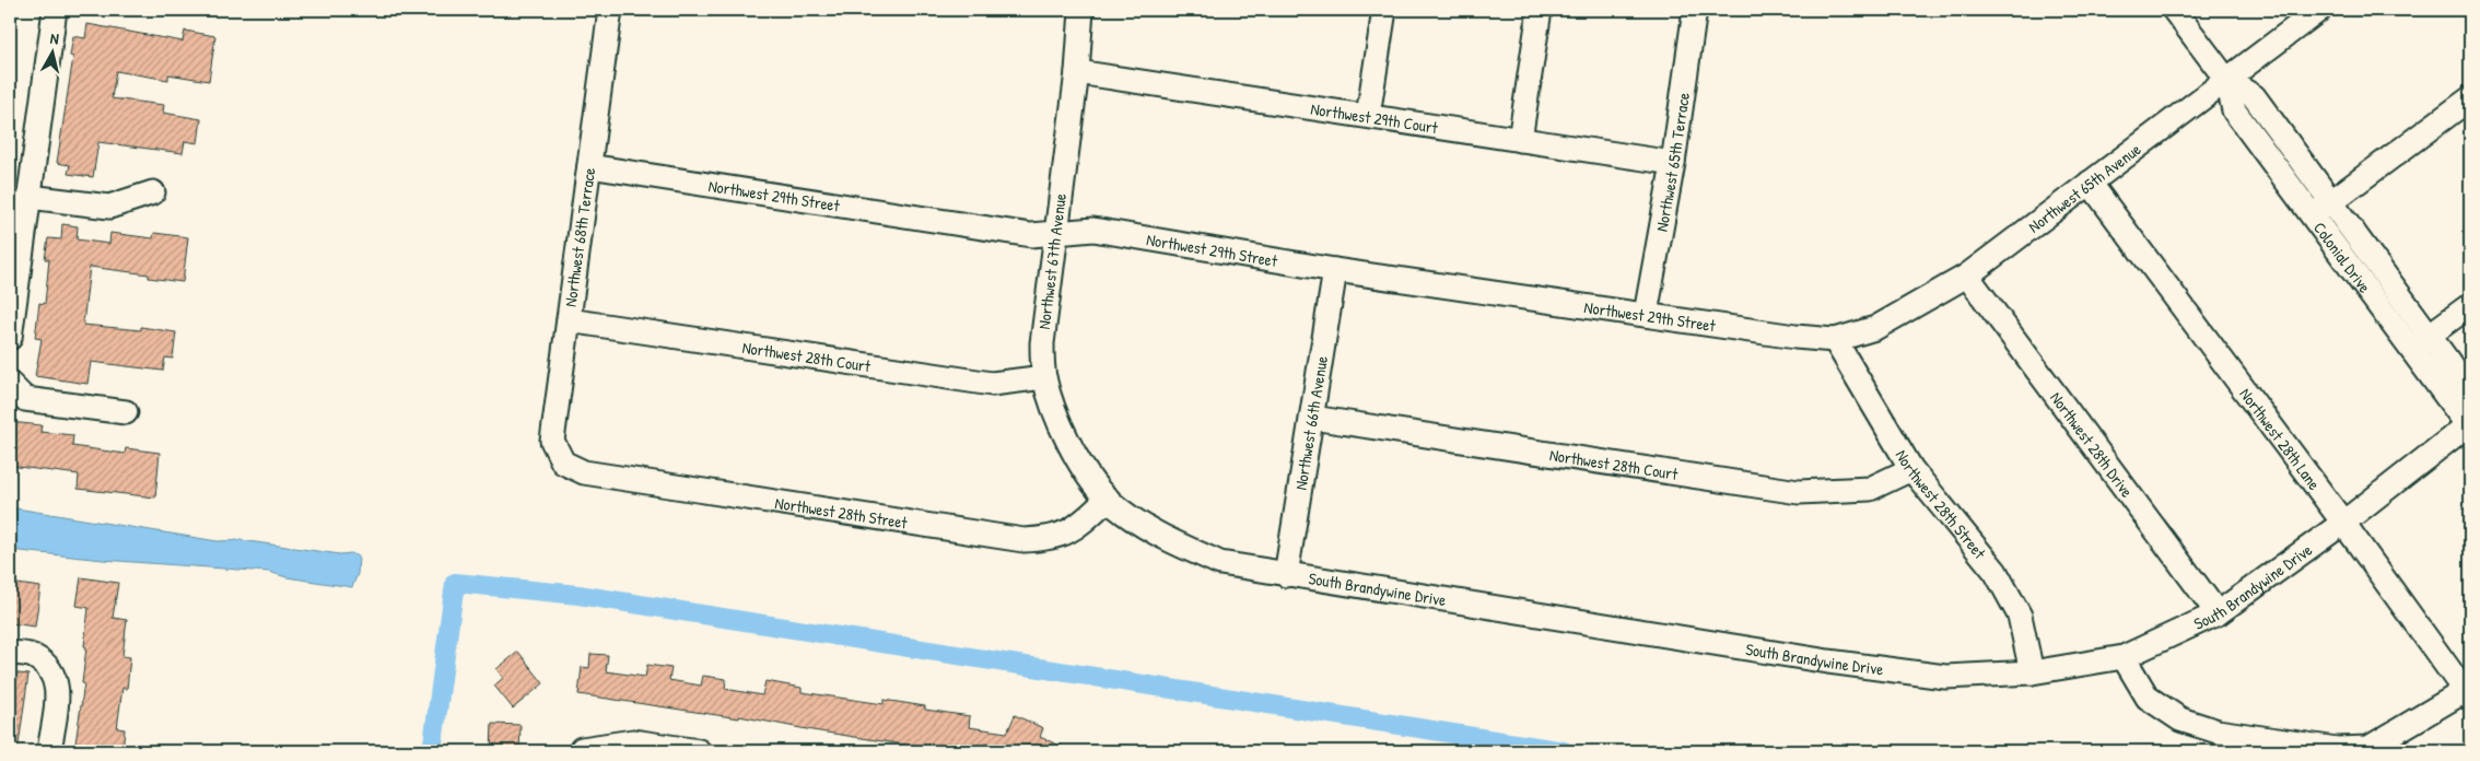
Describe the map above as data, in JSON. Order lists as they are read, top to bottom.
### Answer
{
  "streets": {
    "street": [
      "Northwest 29th Court",
      "Northwest 65th Terrace",
      "Northwest 65th Avenue",
      "Northwest 29th Street",
      "Northwest 68th Terrace",
      "Colonial Drive",
      "Northwest 67th Avenue",
      "Northwest 28th Court",
      "Northwest 66th Avenue",
      "Northwest 28th Lane",
      "Northwest 28th Drive",
      "Northwest 28th Street",
      "South Brandywine Drive"
    ]
  },
  "crossings": [
    ["Northwest 29th Court", "Northwest 65th Terrace"],
    ["Northwest 29th Court", "Northwest 67th Avenue"],
    ["Northwest 65th Terrace", "Northwest 29th Street"],
    ["Northwest 65th Avenue", "Northwest 29th Street"],
    ["Northwest 65th Avenue", "Colonial Drive"],
    ["Northwest 65th Avenue", "Northwest 28th Lane"],
    ["Northwest 65th Avenue", "Northwest 28th Drive"],
    ["Northwest 65th Avenue", "Northwest 28th Street"],
    ["Northwest 29th Street", "Northwest 68th Terrace"],
    ["Northwest 29th Street", "Northwest 67th Avenue"],
    ["Northwest 29th Street", "Northwest 66th Avenue"],
    ["Northwest 29th Street", "Northwest 28th Street"],
    ["Northwest 68th Terrace", "Northwest 28th Court"],
    ["Northwest 68th Terrace", "Northwest 28th Street"],
    ["Colonial Drive", "South Brandywine Drive"],
    ["Northwest 67th Avenue", "Northwest 28th Court"],
    ["Northwest 67th Avenue", "Northwest 28th Street"],
    ["Northwest 67th Avenue", "South Brandywine Drive"],
    ["Northwest 28th Court", "Northwest 66th Avenue"],
    ["Northwest 28th Court", "Northwest 28th Street"],
    ["Northwest 66th Avenue", "South Brandywine Drive"],
    ["Northwest 28th Lane", "South Brandywine Drive"],
    ["Northwest 28th Drive", "South Brandywine Drive"],
    ["Northwest 28th Street", "South Brandywine Drive"]
  ],
  "north": "top"
}
